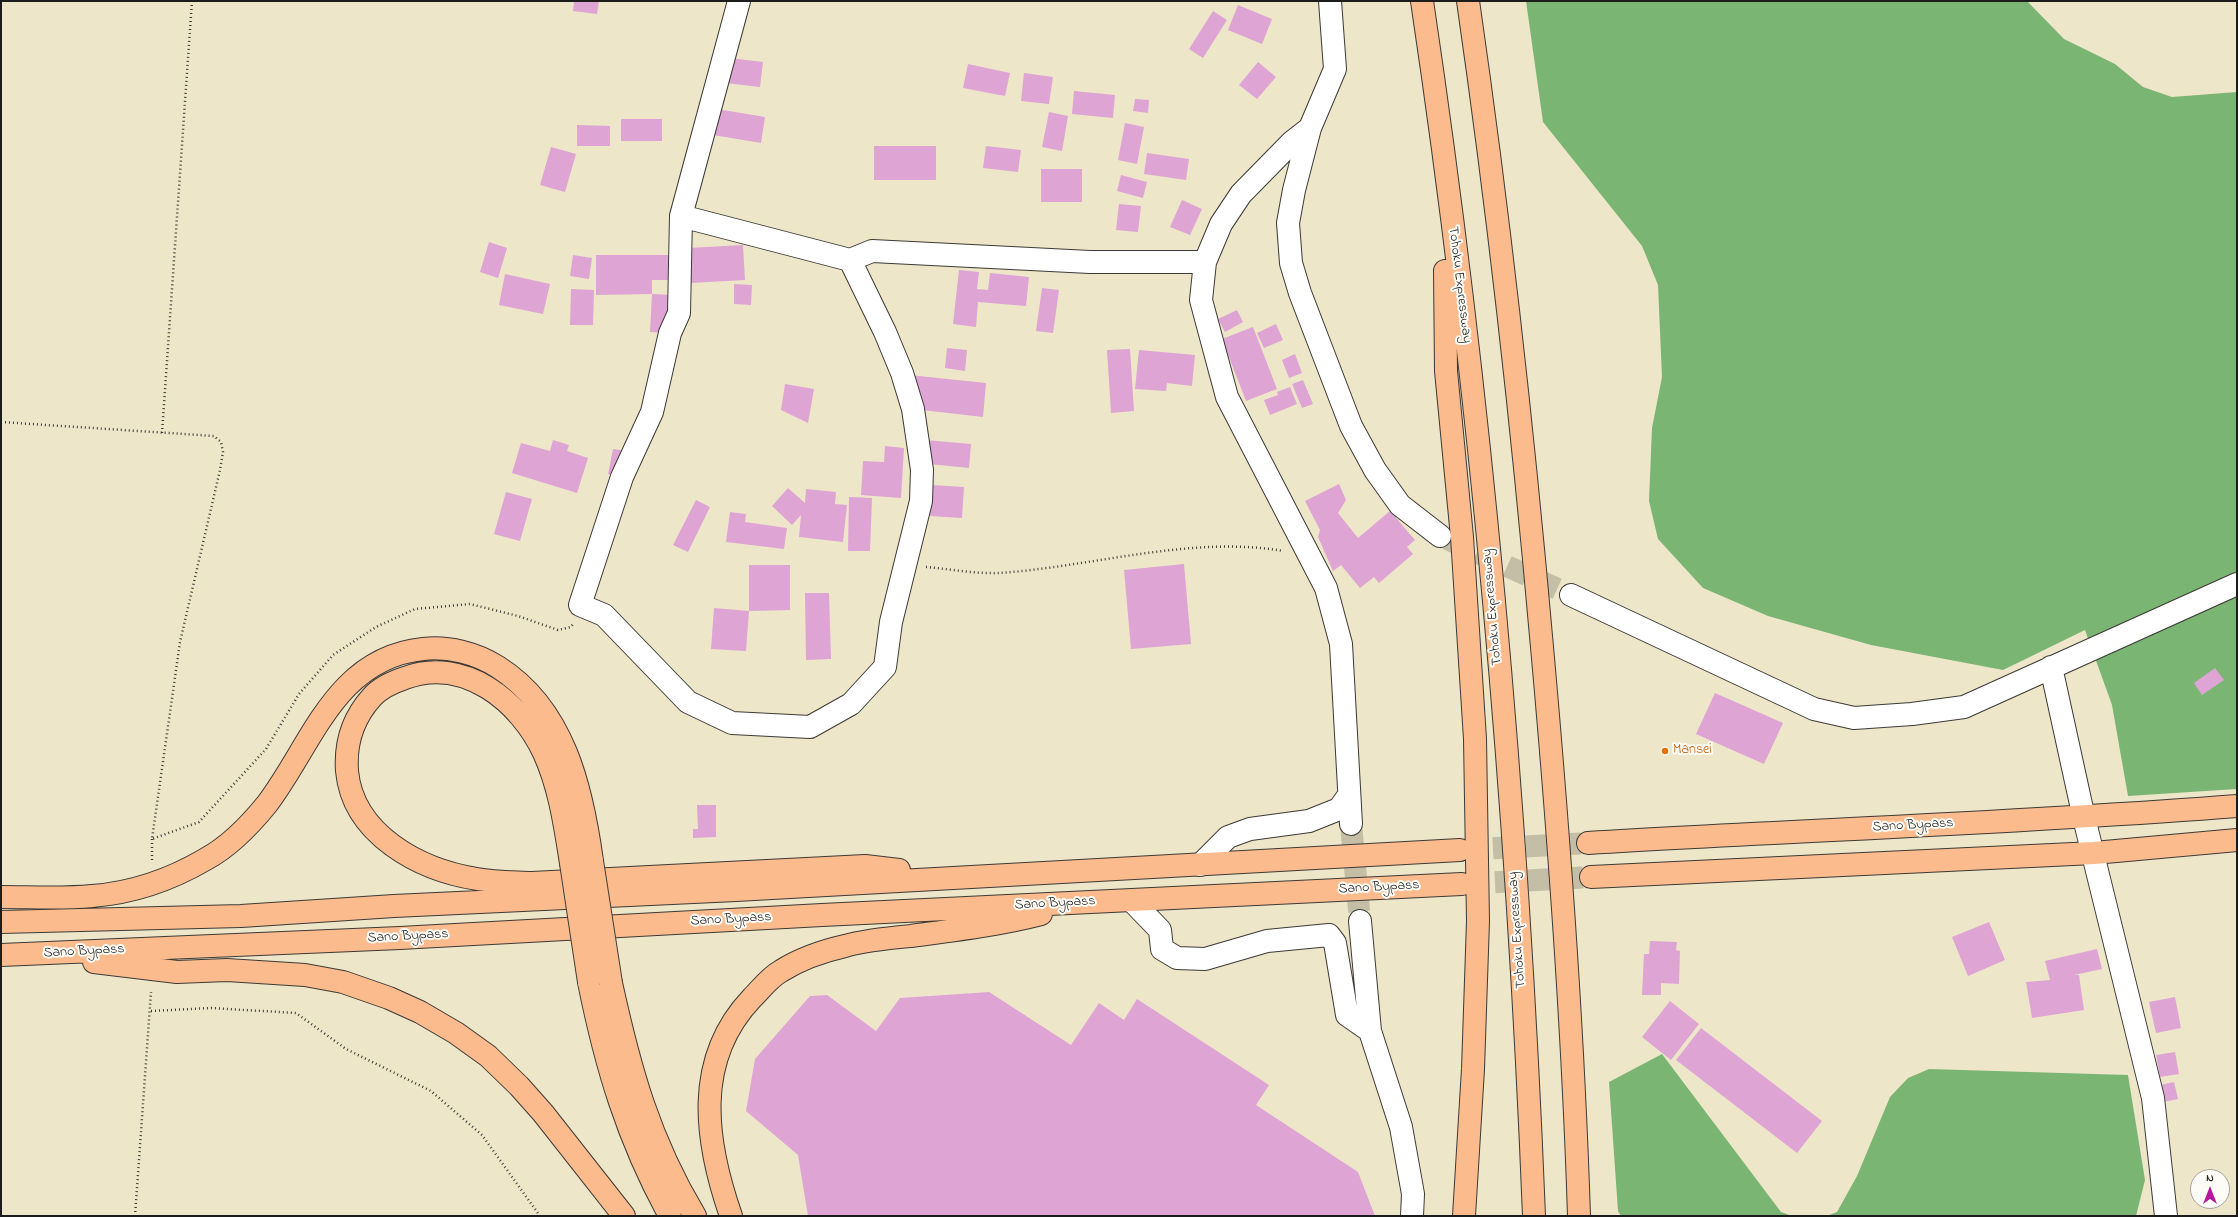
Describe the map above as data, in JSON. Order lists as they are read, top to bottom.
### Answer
{
  "streets": {
    "highway": ["Tohoku Expressway", "Sano Bypass"]
  },
  "places": ["Mansei"],
  "north": "top"
}
